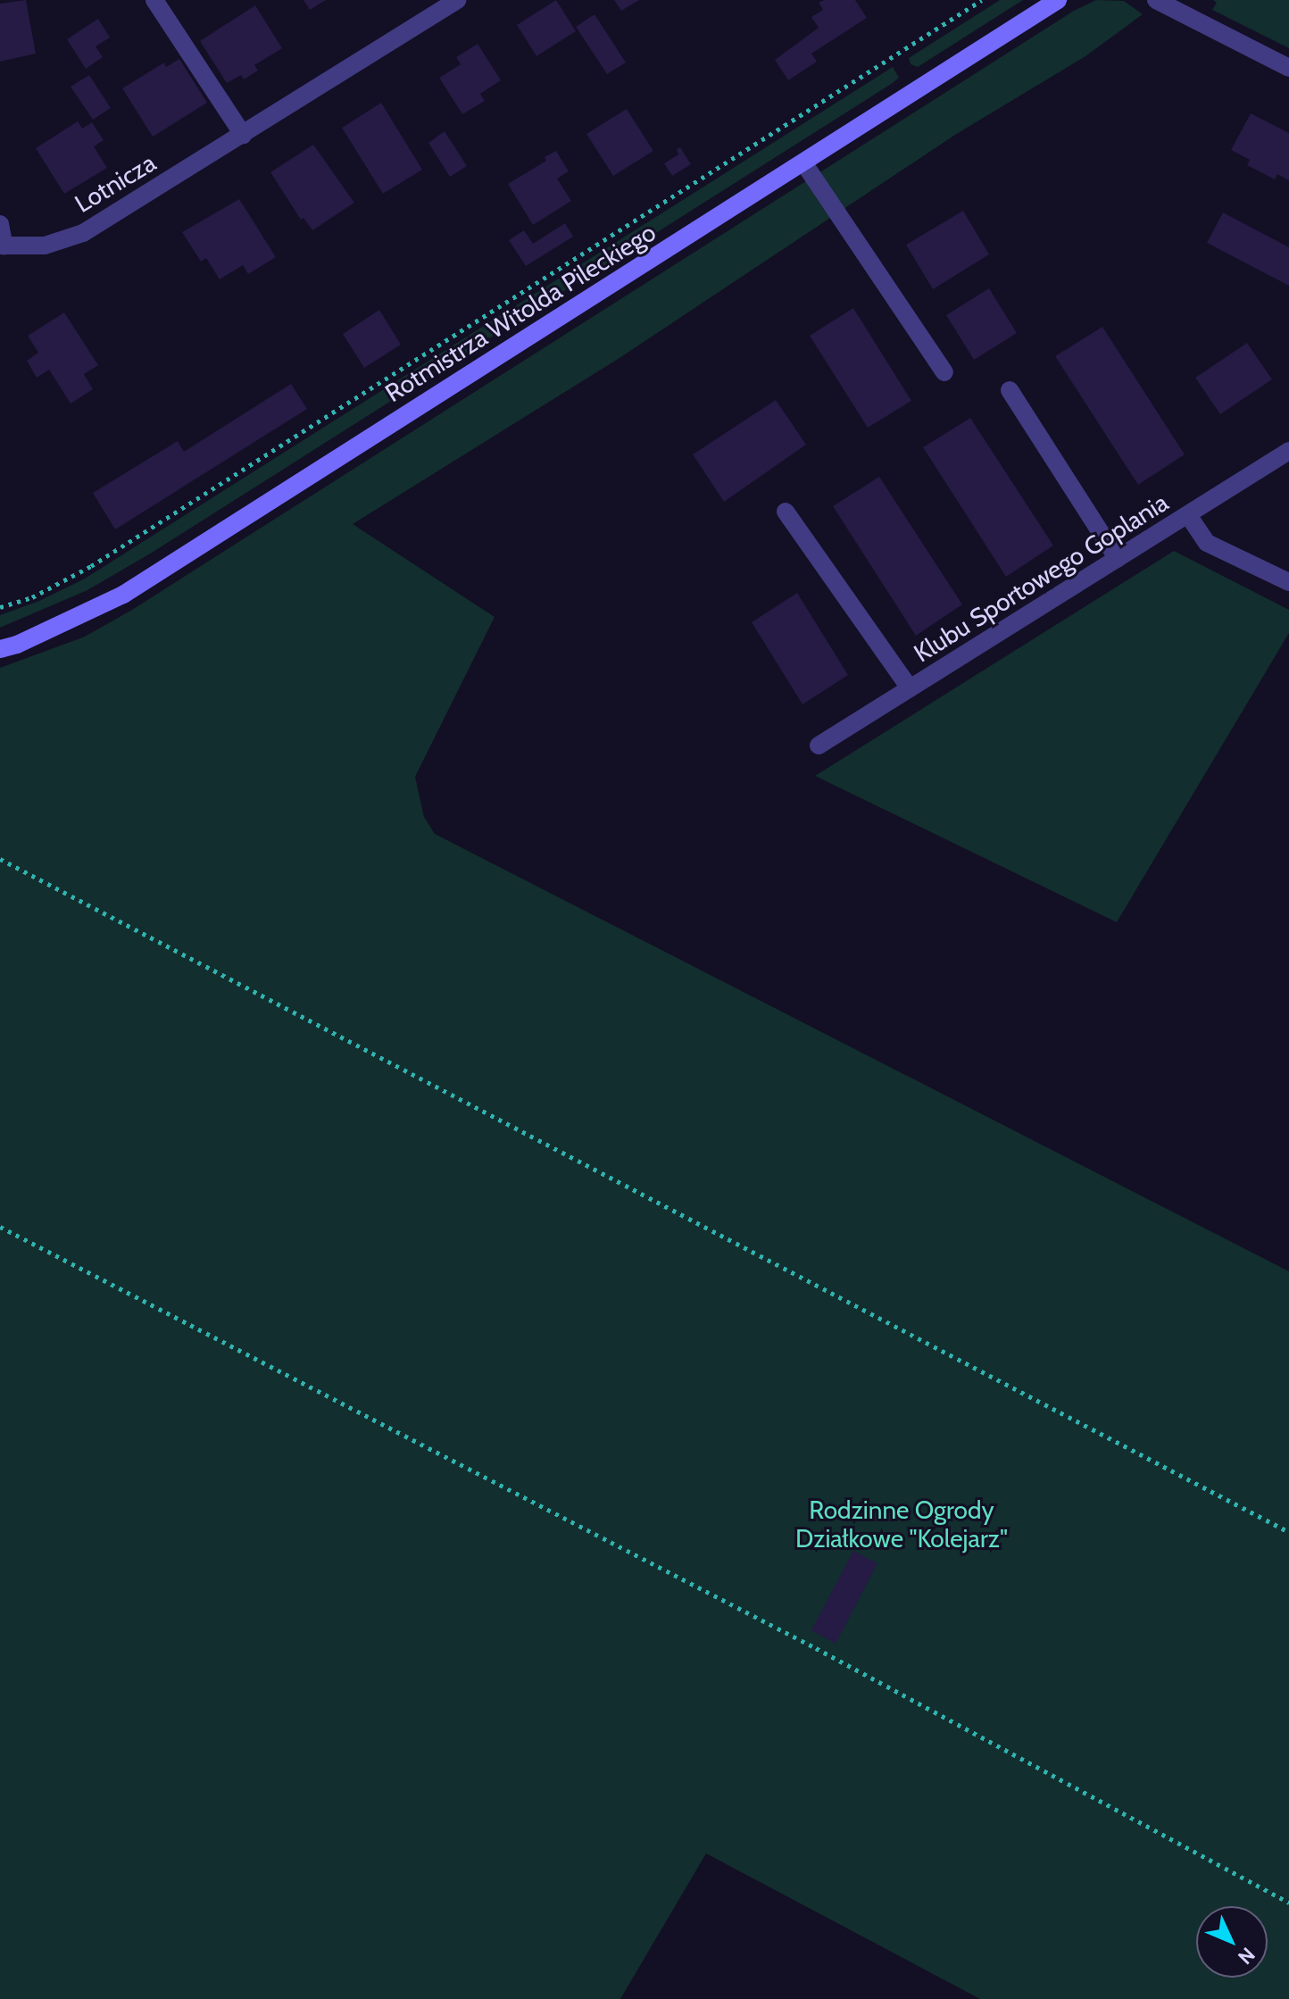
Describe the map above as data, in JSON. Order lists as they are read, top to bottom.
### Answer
{
  "streets": {
    "street": ["Lotnicza", "Rotmistrza Witolda Pileckiego", "Klubu Sportowego Goplania"]
  },
  "parks": ["Rodzinne Ogrody Działkowe \"Kolejarz\""],
  "north": "bottom right"
}
